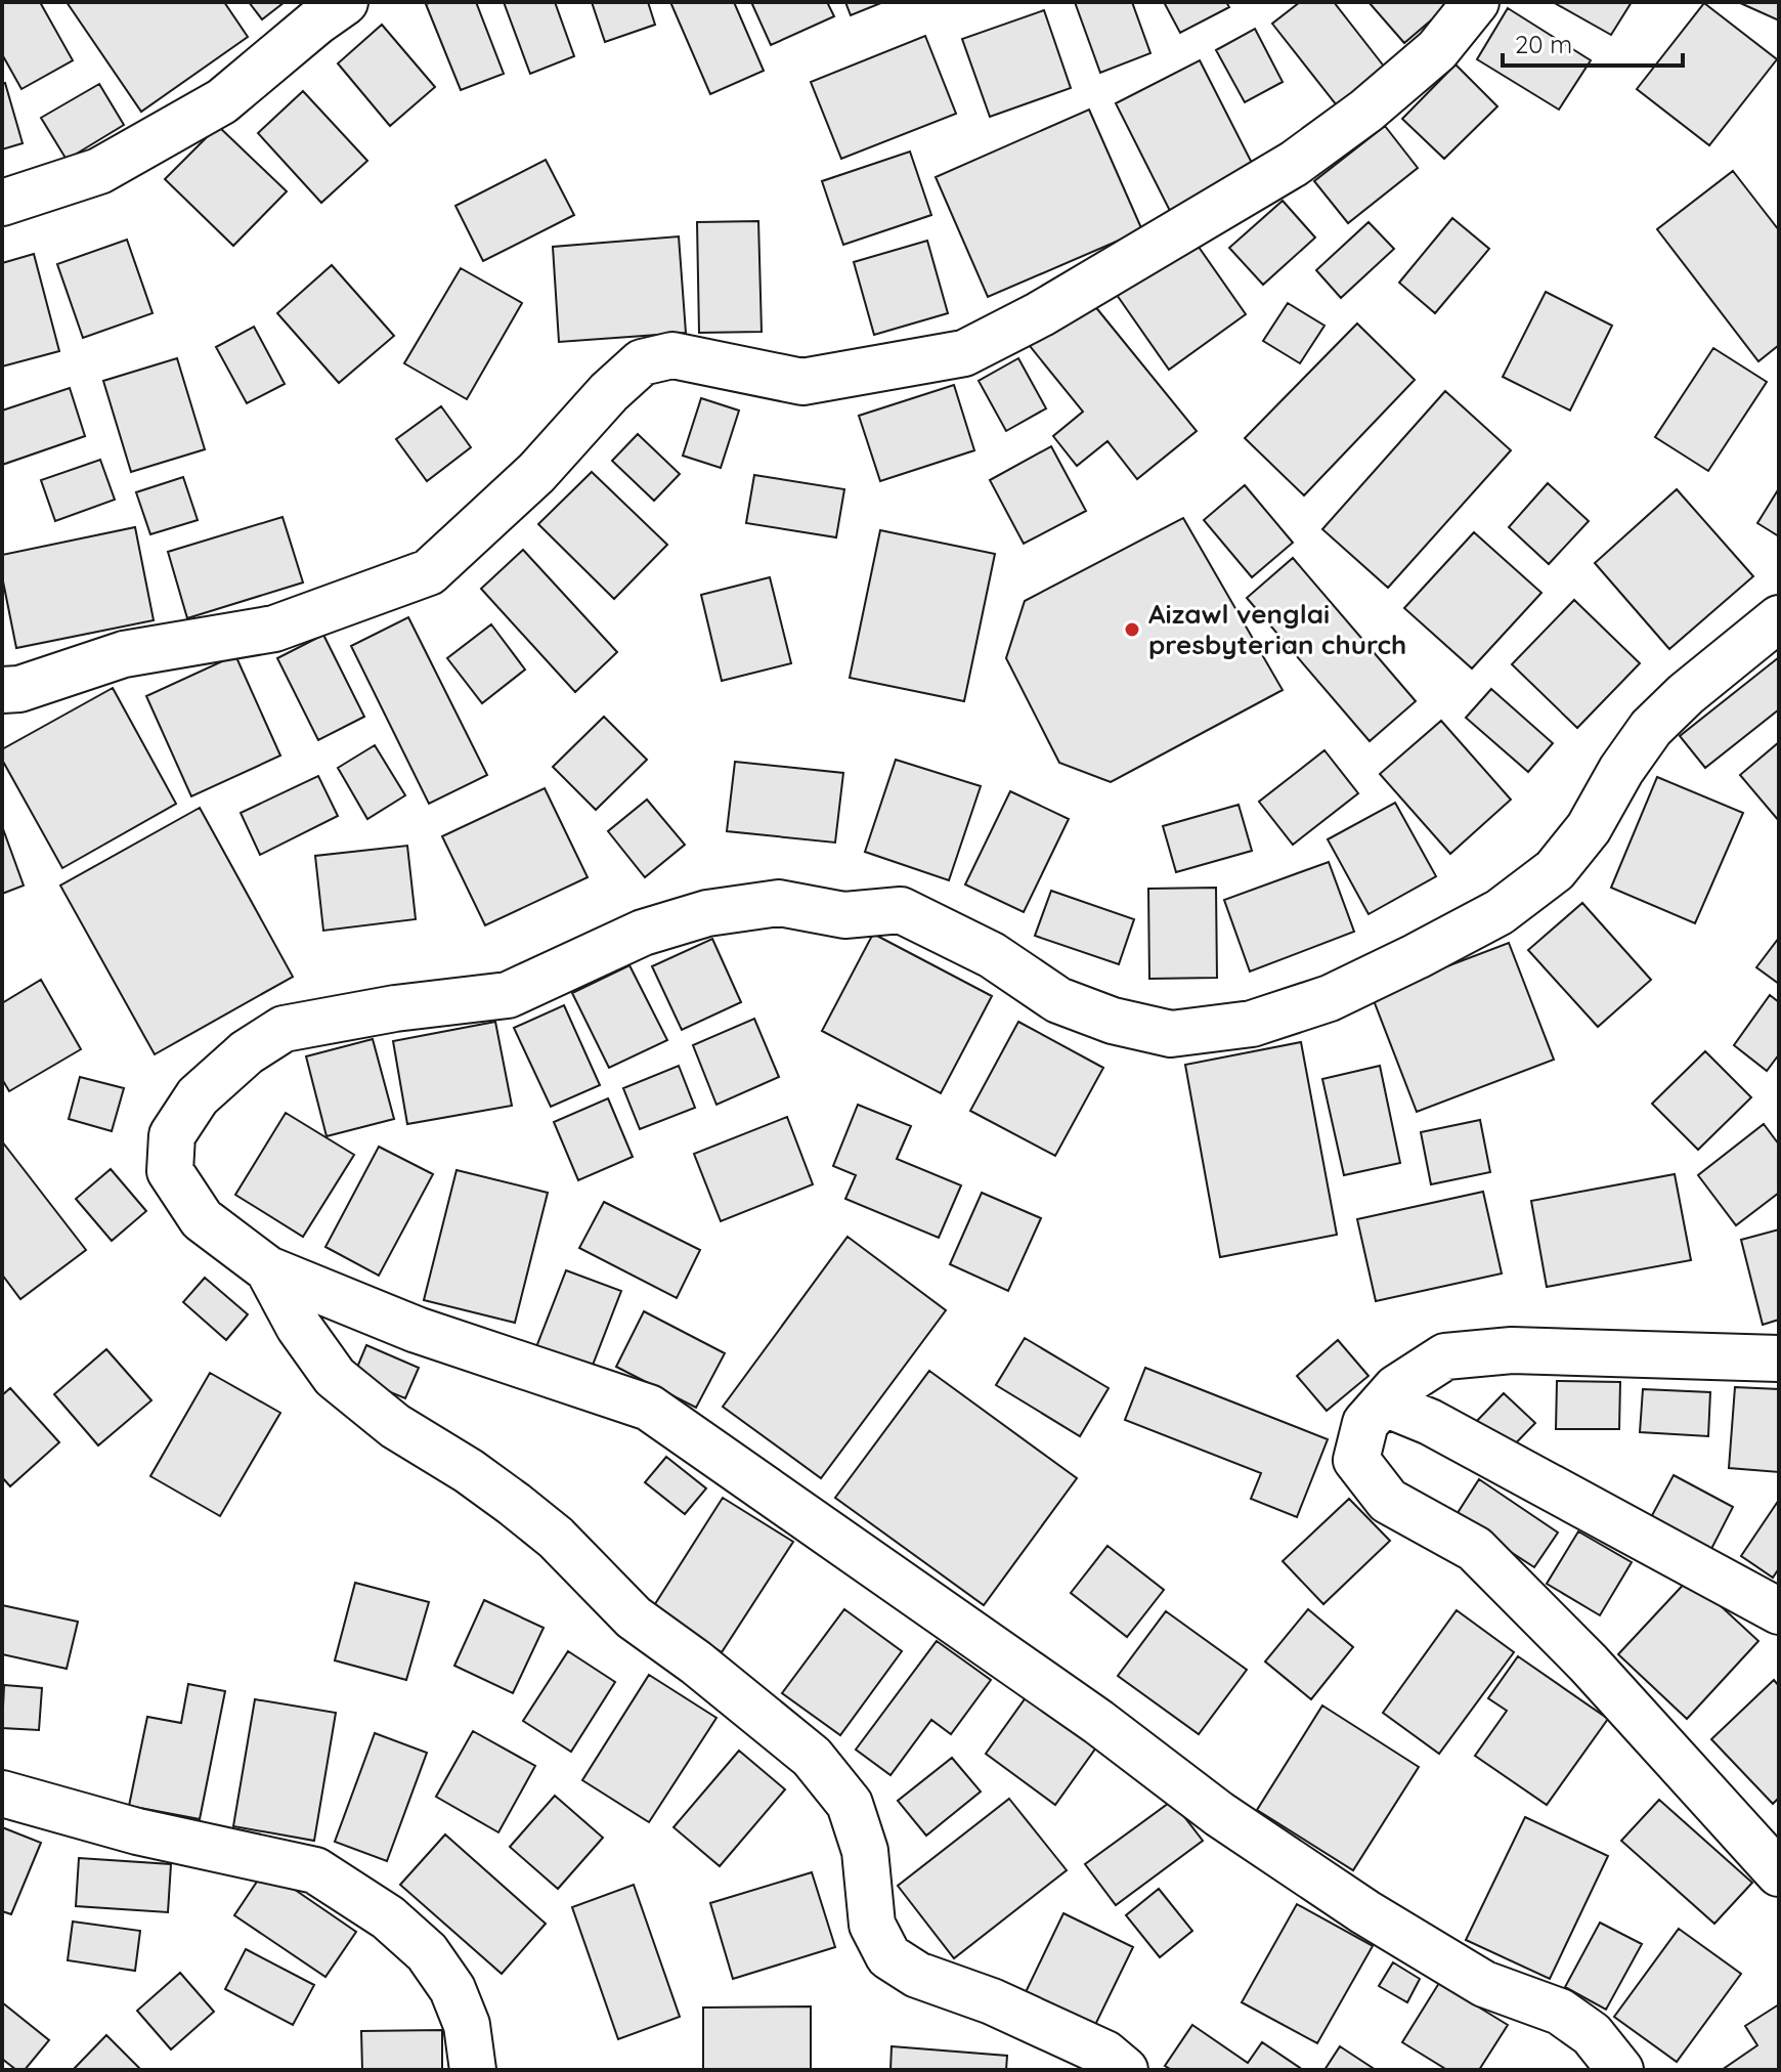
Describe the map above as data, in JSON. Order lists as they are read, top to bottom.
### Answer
{
  "places": ["Aizawl venglai presbyterian church"],
  "scale_bar": "20 m"
}
